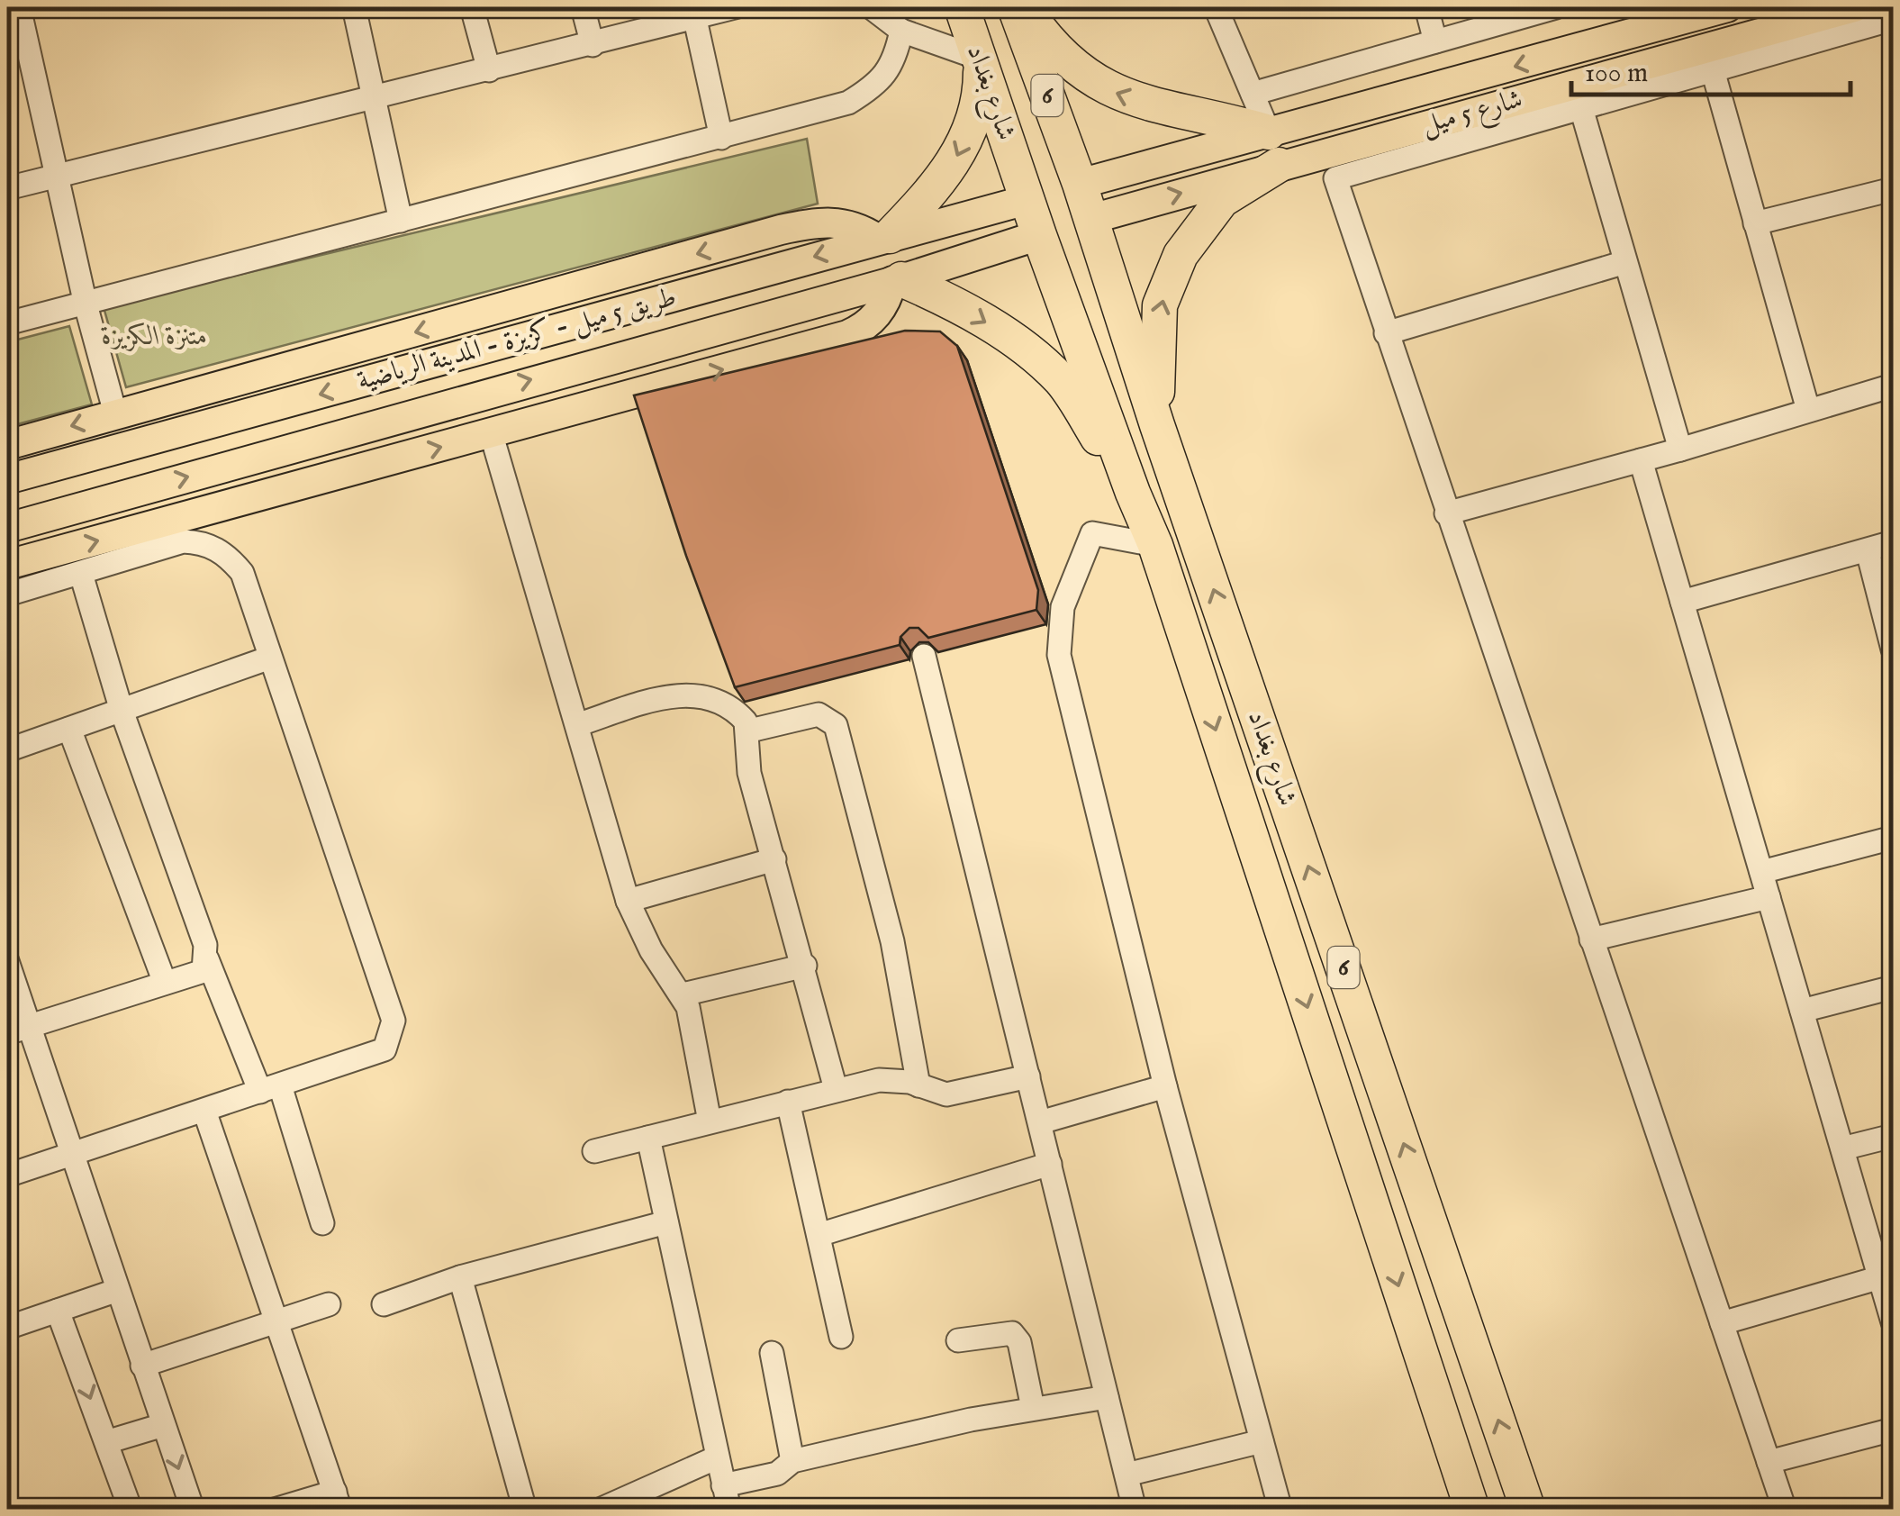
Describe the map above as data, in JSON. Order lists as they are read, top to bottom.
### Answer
{
  "streets": {
    "highway": ["شارع بغداد", "6"],
    "main road": ["شارع 5 ميل", "طريق 5 ميل - كزيزة - المدينة الرياضية"]
  },
  "crossings": [
    ["شارع بغداد", "شارع 5 ميل"],
    ["شارع بغداد", "طريق 5 ميل - كزيزة - المدينة الرياضية"]
  ],
  "parks": ["متنزة الكزيزة"],
  "scale_bar": "100 m"
}
